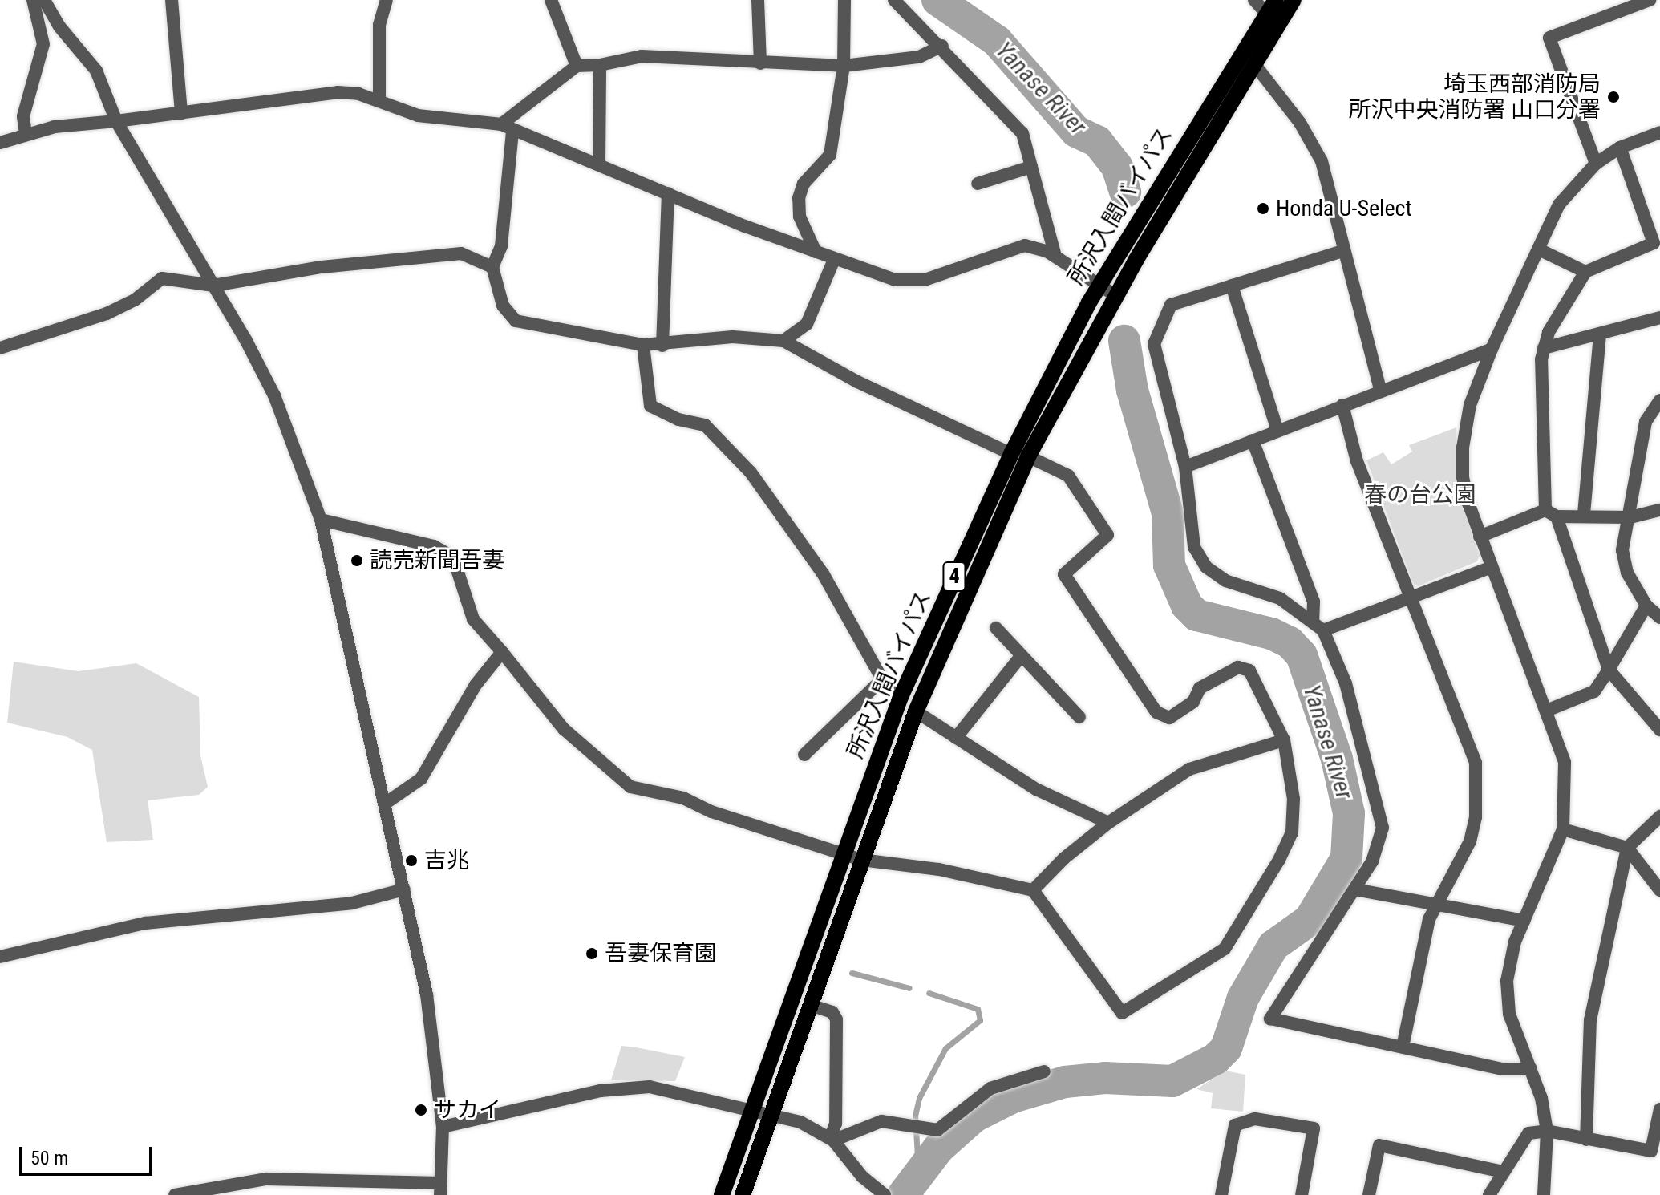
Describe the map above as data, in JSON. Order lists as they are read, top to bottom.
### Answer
{
  "streets": {
    "main road": ["所沢入間バイパス", "4"]
  },
  "water": ["Yanase River"],
  "parks": ["春の台公園"],
  "places": [
    "埼玉西部消防局 所沢中央消防署 山口分署",
    "Honda U-Select",
    "読売新聞吾妻",
    "吉兆",
    "吾妻保育園",
    "サカイ"
  ],
  "scale_bar": "50 m"
}
